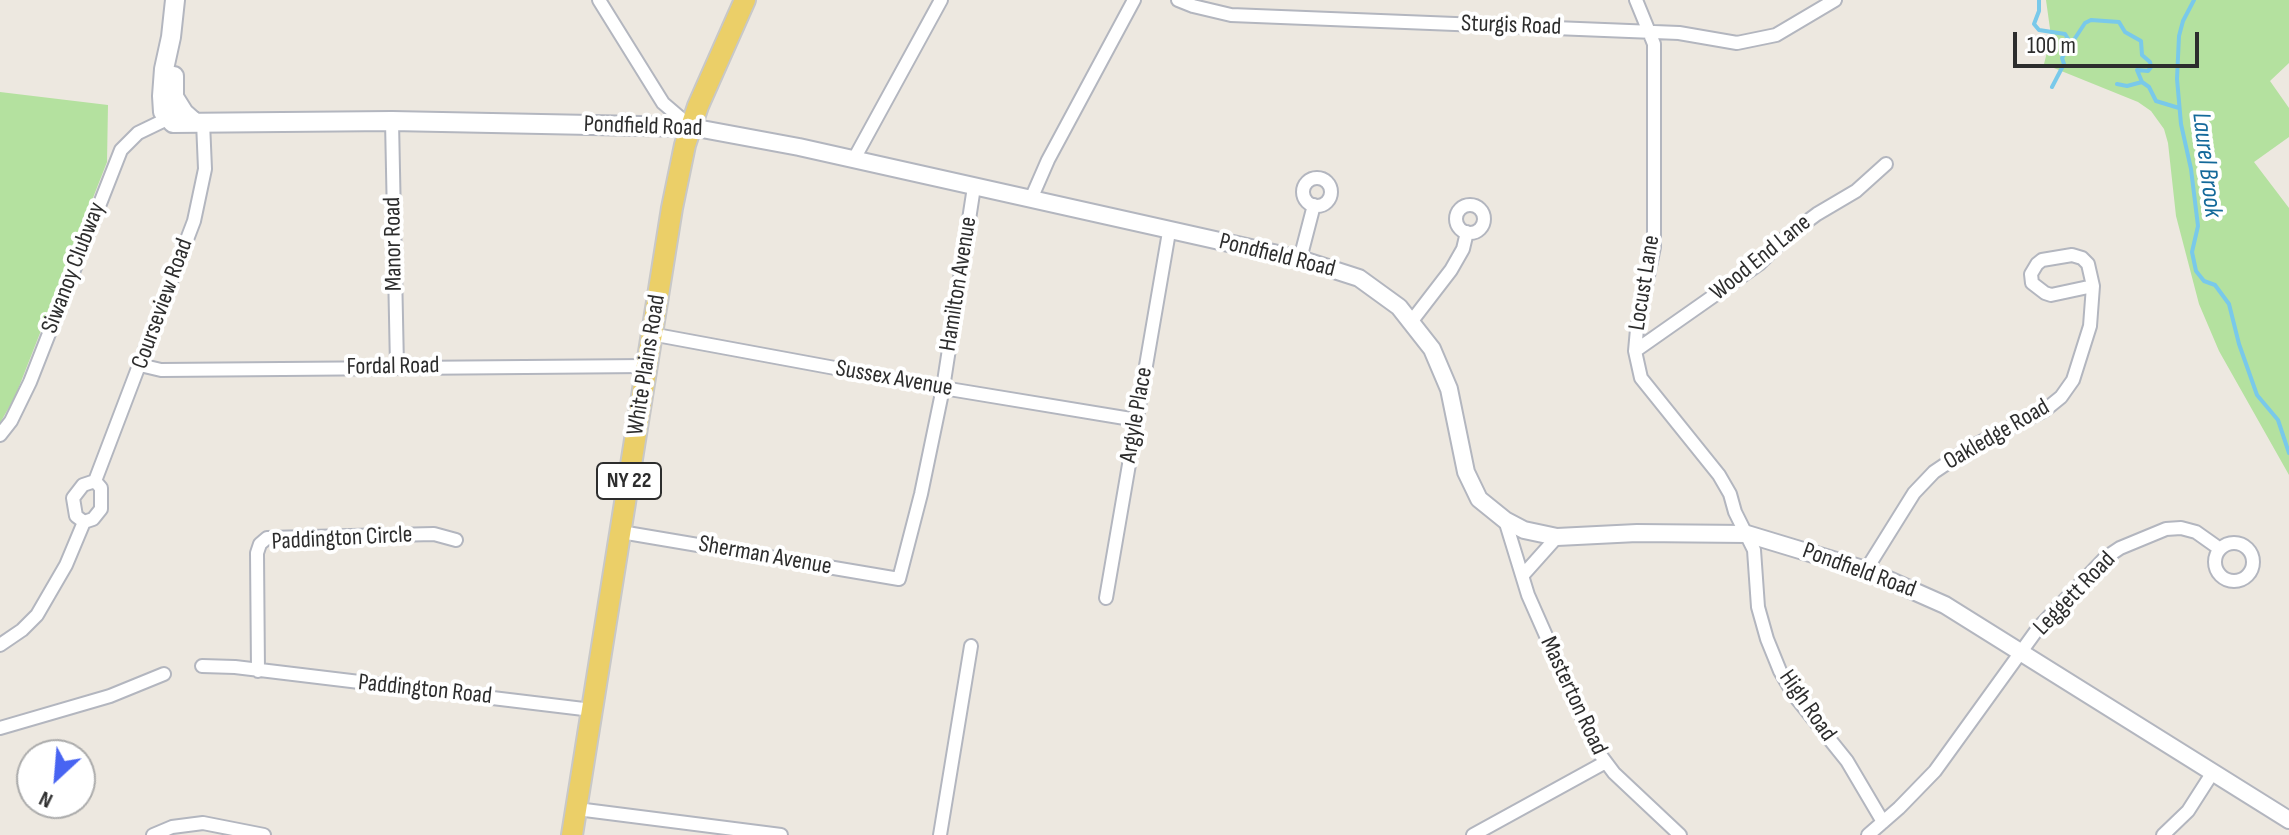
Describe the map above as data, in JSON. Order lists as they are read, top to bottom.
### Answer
{
  "streets": {
    "main road": ["Pondfield Road", "White Plains Road", "NY 22"],
    "street": [
      "Sturgis Road",
      "Manor Road",
      "Wood End Lane",
      "Siwanoy Clubway",
      "Locust Lane",
      "Hamilton Avenue",
      "Courseview Road",
      "Fordal Road",
      "Sussex Avenue",
      "Argyle Place",
      "Oakledge Road",
      "Paddington Circle",
      "Sherman Avenue",
      "Leggett Road",
      "Paddington Road",
      "Masterton Road",
      "High Road"
    ]
  },
  "crossings": [
    ["Sturgis Road", "Locust Lane"],
    ["Pondfield Road", "Manor Road"],
    ["Pondfield Road", "Siwanoy Clubway"],
    ["Pondfield Road", "Locust Lane"],
    ["Pondfield Road", "Hamilton Avenue"],
    ["Pondfield Road", "Courseview Road"],
    ["Pondfield Road", "White Plains Road"],
    ["Pondfield Road", "Argyle Place"],
    ["Pondfield Road", "Oakledge Road"],
    ["Pondfield Road", "Leggett Road"],
    ["Pondfield Road", "Masterton Road"],
    ["Pondfield Road", "High Road"],
    ["Manor Road", "Fordal Road"],
    ["Wood End Lane", "Locust Lane"],
    ["Locust Lane", "High Road"],
    ["Hamilton Avenue", "Sussex Avenue"],
    ["Hamilton Avenue", "Sherman Avenue"],
    ["Courseview Road", "Fordal Road"],
    ["White Plains Road", "Fordal Road"],
    ["White Plains Road", "Sussex Avenue"],
    ["White Plains Road", "Sherman Avenue"],
    ["White Plains Road", "Paddington Road"],
    ["Sussex Avenue", "Argyle Place"],
    ["Paddington Circle", "Paddington Road"],
    ["Leggett Road", "High Road"]
  ],
  "water": ["Laurel Brook"],
  "scale_bar": "100 m",
  "north": "bottom left"
}
